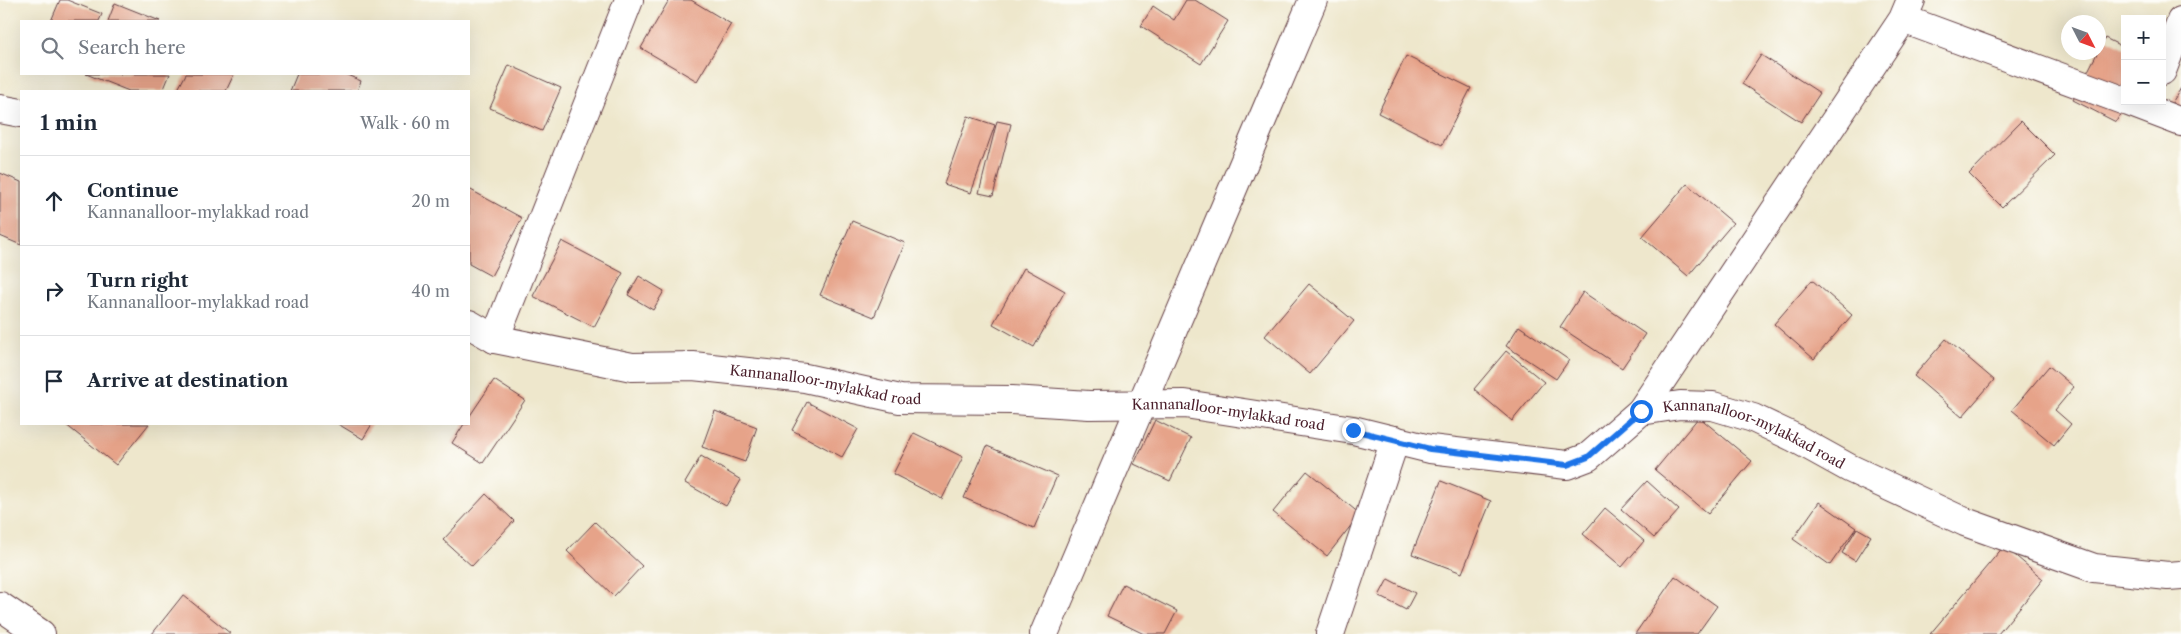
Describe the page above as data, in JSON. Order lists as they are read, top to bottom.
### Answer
{
  "streets": {
    "street": ["Kannanalloor-mylakkad road"]
  },
  "north": "bottom right",
  "page": {
    "map_buttons": ["+", "−"],
    "search": "Search here",
    "heading": ["1 min", "Walk · 60 m"],
    "list": [
      ["Continue", "Kannanalloor-mylakkad road", "20 m"],
      ["Turn right", "Kannanalloor-mylakkad road", "40 m"],
      "Arrive at destination"
    ]
  }
}
